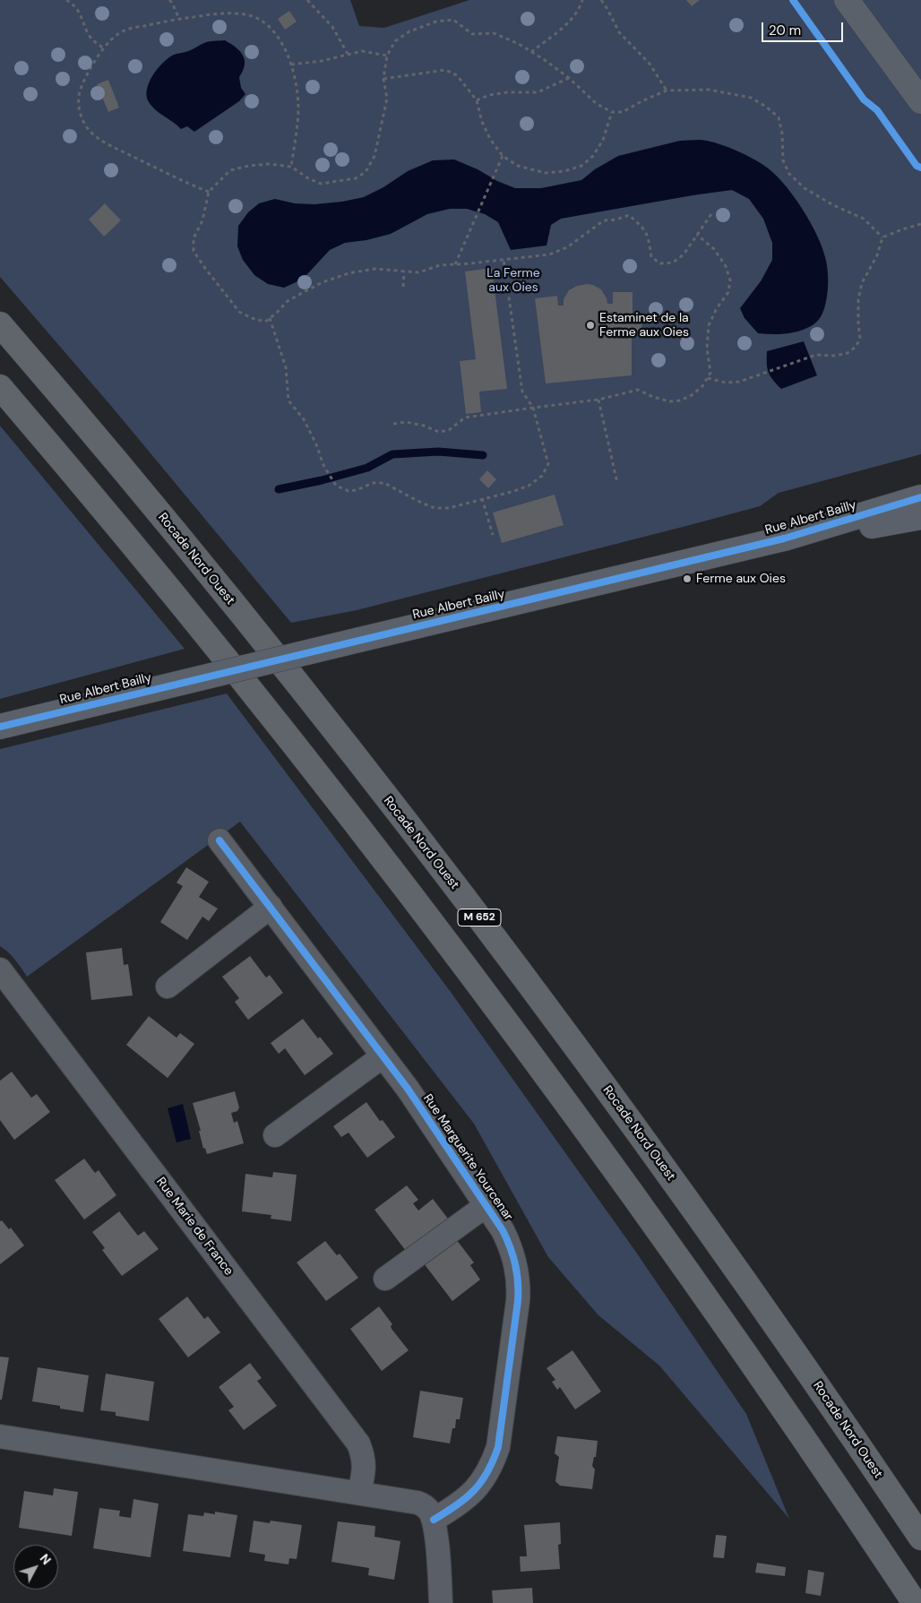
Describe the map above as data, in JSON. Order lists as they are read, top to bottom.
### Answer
{
  "streets": {
    "highway": ["Rocade Nord Ouest", "M 652"],
    "main road": ["Rue Albert Bailly"],
    "street": ["Rue Marguerite Yourcenar", "Rue Marie de France"]
  },
  "parks": ["La Ferme aux Oies"],
  "places": ["Estaminet de la Ferme aux Oies", "Ferme aux Oies"],
  "scale_bar": "20 m",
  "north": "top right"
}
